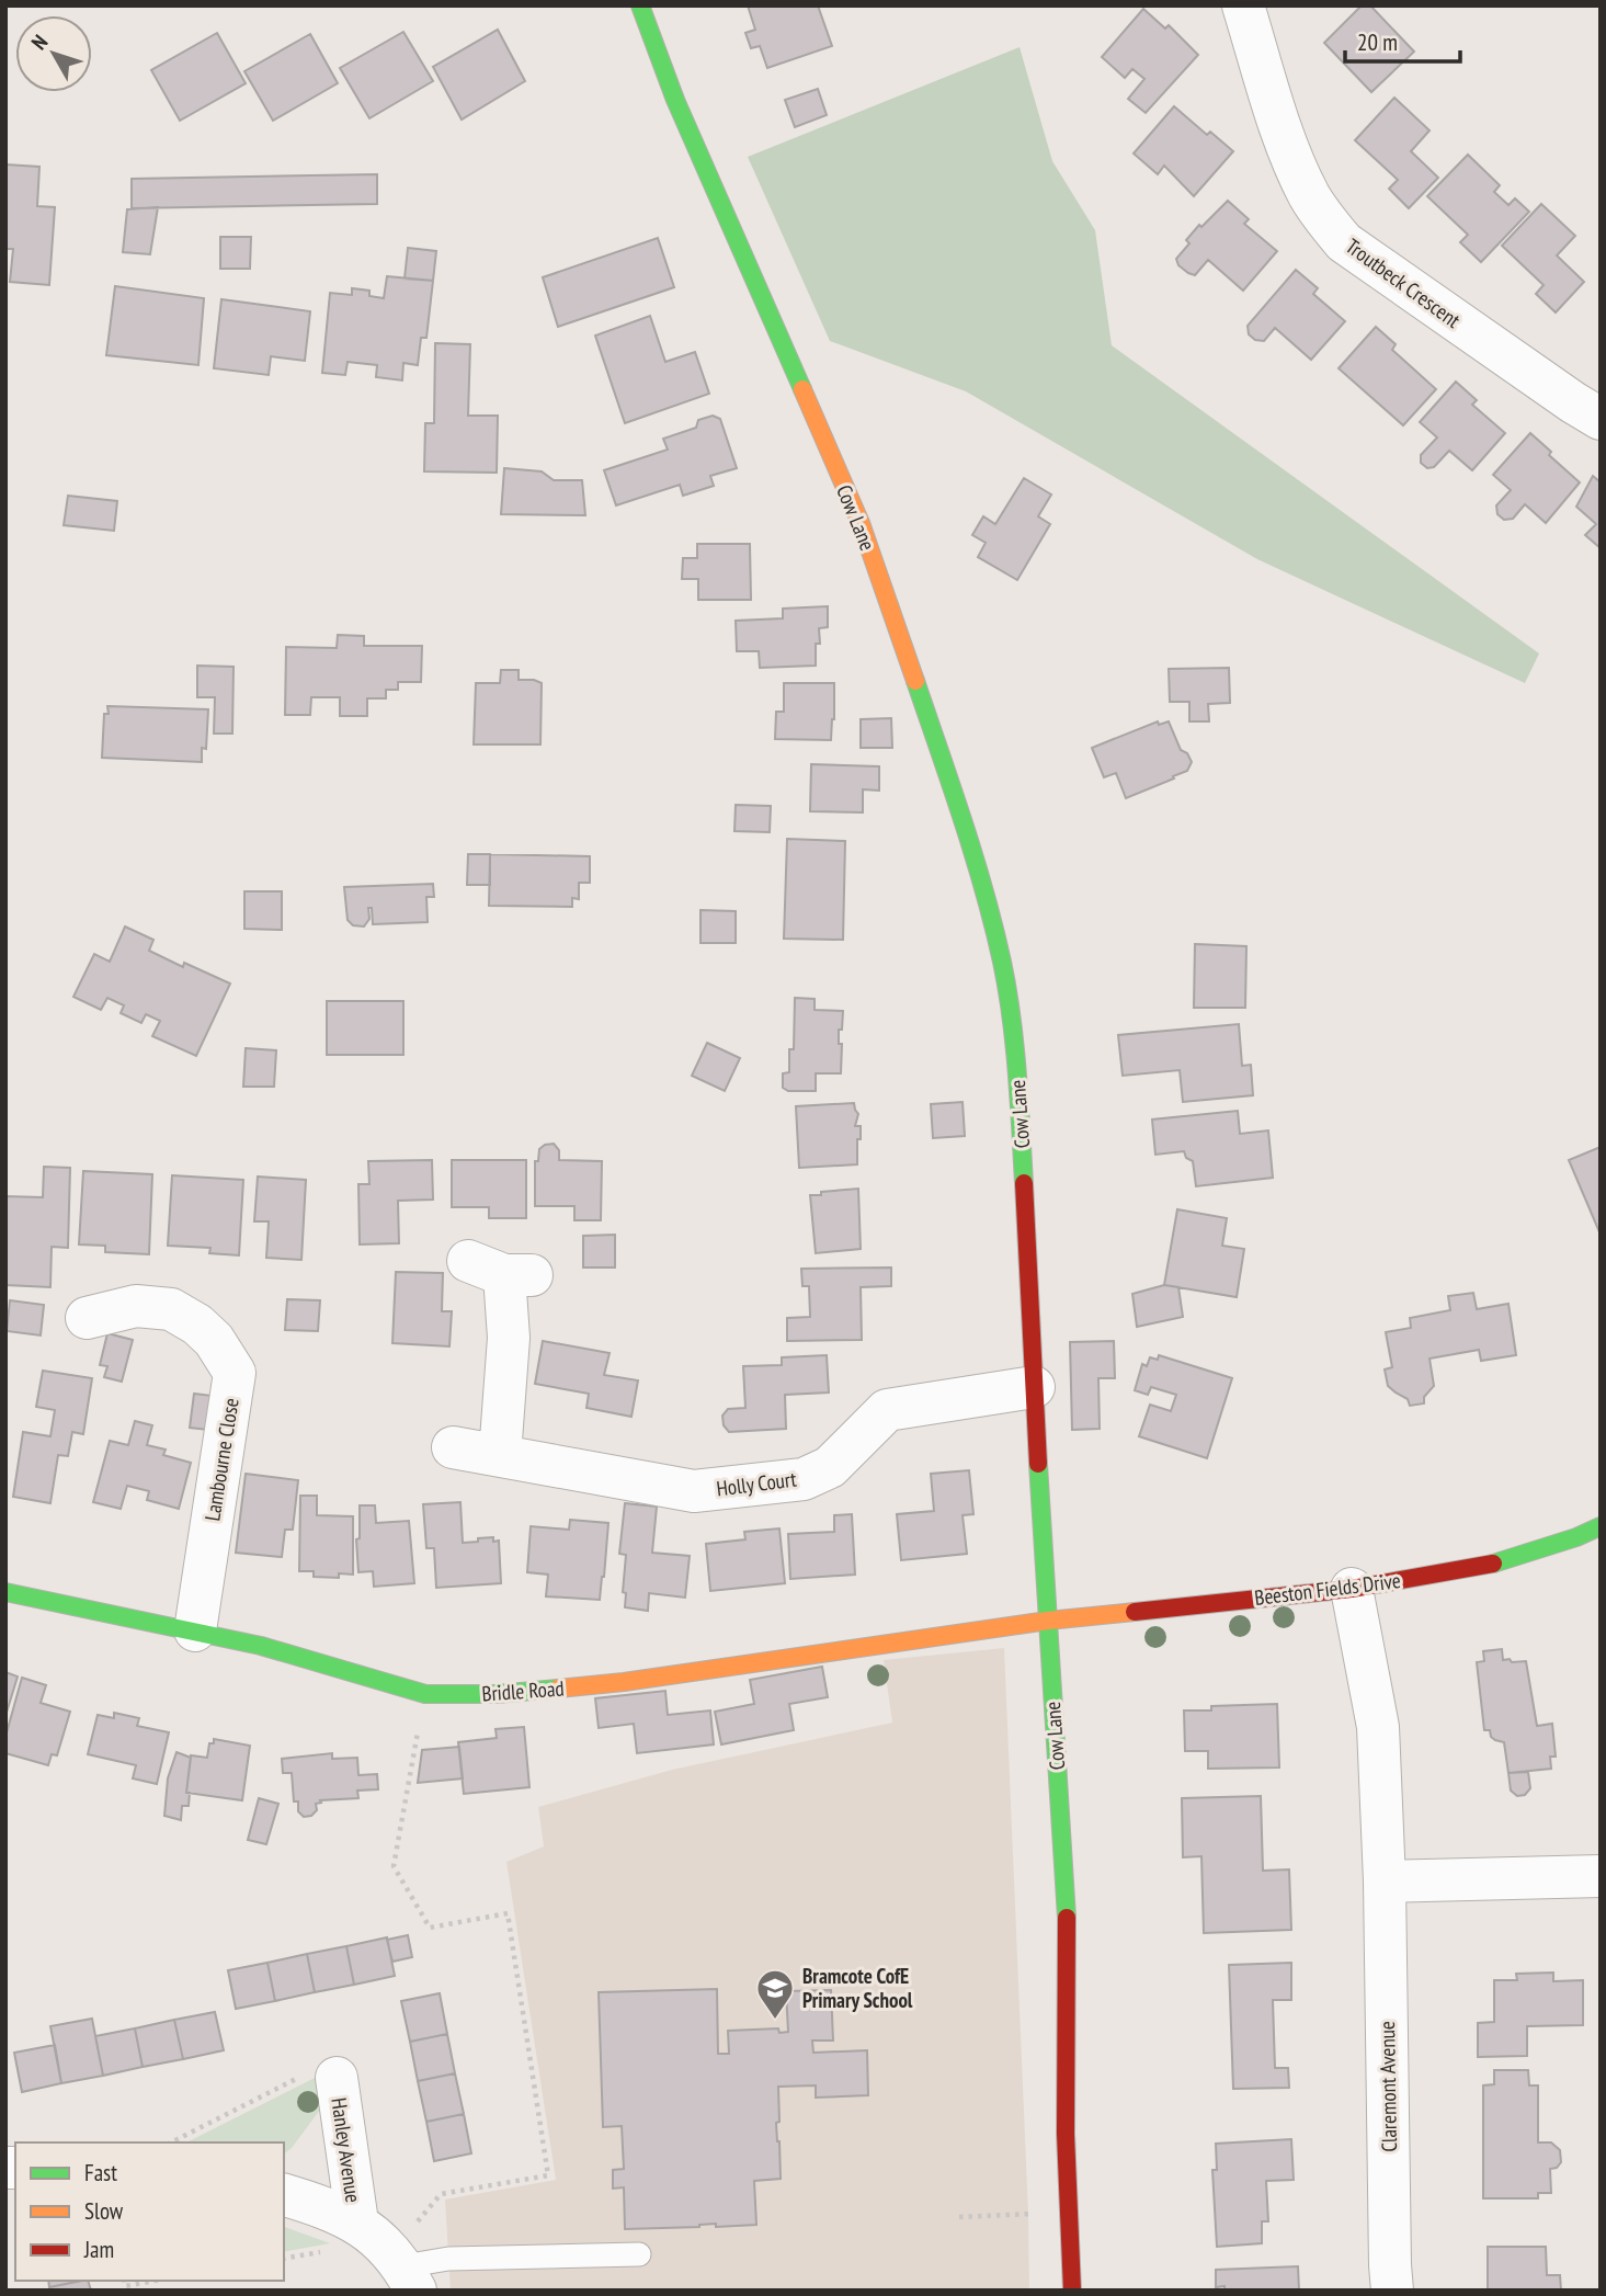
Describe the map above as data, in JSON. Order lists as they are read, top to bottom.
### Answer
{
  "streets": {
    "street": [
      "Troutbeck Crescent",
      "Cow Lane",
      "Lambourne Close",
      "Holly Court",
      "Beeston Fields Drive",
      "Bridle Road",
      "Claremont Avenue",
      "Hanley Avenue"
    ]
  },
  "crossings": [
    ["Cow Lane", "Holly Court"],
    ["Cow Lane", "Beeston Fields Drive"],
    ["Cow Lane", "Bridle Road"],
    ["Lambourne Close", "Bridle Road"],
    ["Beeston Fields Drive", "Bridle Road"],
    ["Beeston Fields Drive", "Claremont Avenue"]
  ],
  "places": {
    "school or university": ["Bramcote CofE Primary School"]
  },
  "legend": ["Fast", "Slow", "Jam"],
  "scale_bar": "20 m",
  "north": "top left"
}
